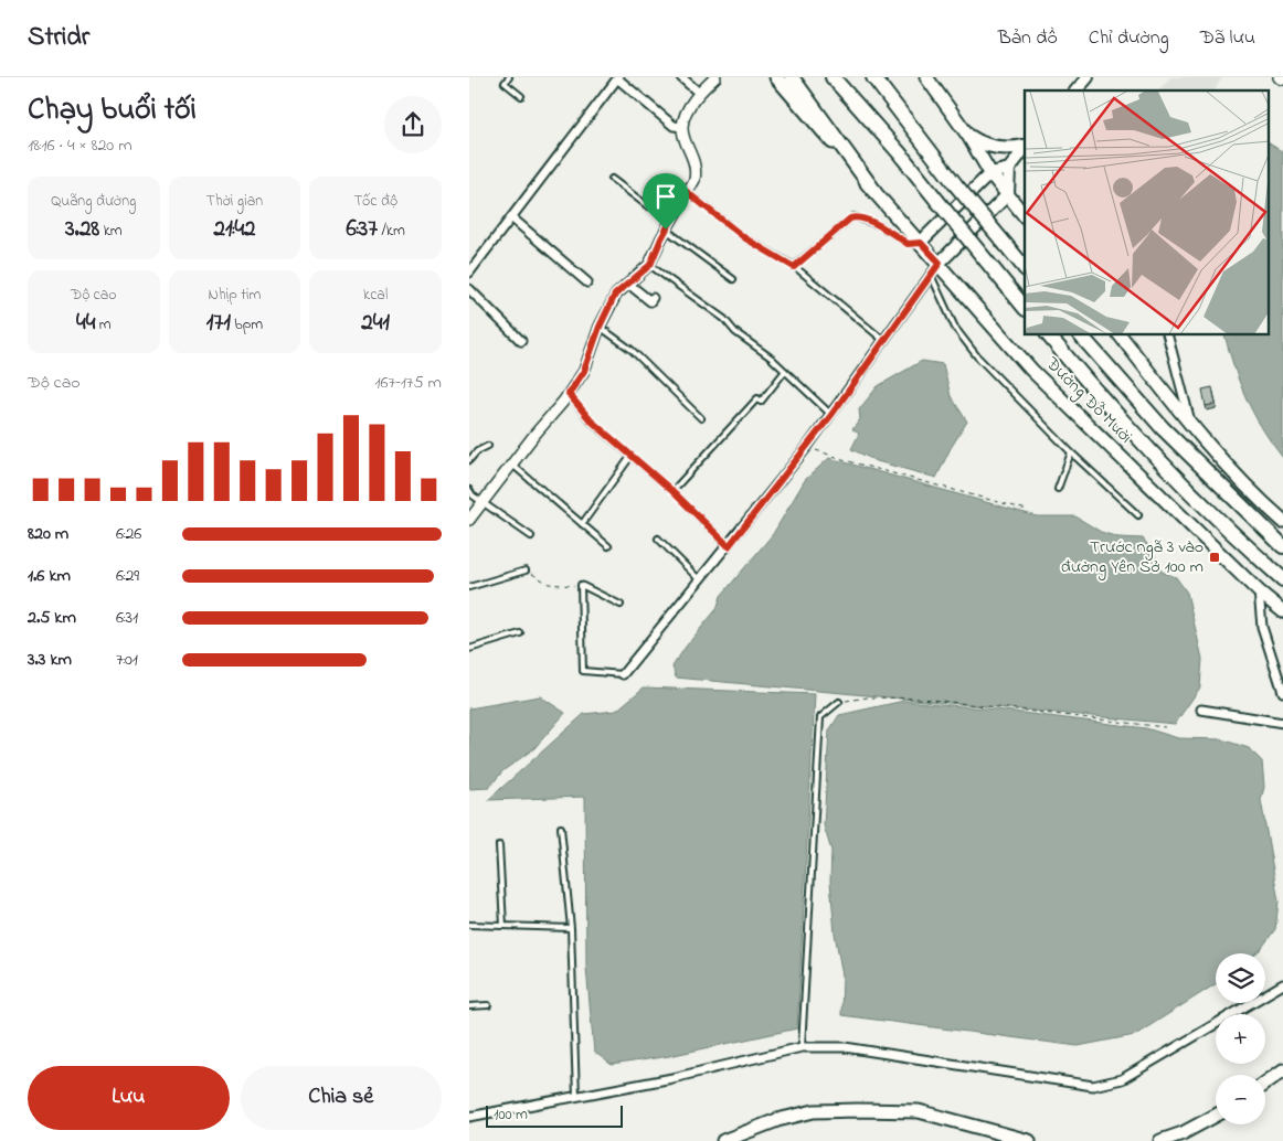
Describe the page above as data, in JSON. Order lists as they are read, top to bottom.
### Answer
{
  "streets": {
    "main road": ["Đường Đỗ Mười"]
  },
  "places": {
    "transit": ["Trước ngã 3 vào đường Yên Sở 100 m"]
  },
  "scale_bar": "100 m",
  "page": {
    "header": "Stridr",
    "nav": ["Bản đồ", "Chỉ đường", "Đã lưu"],
    "heading": ["Chạy buổi tối", "18:16 · 4 × 820 m"],
    "stats": [
      ["Quãng đường", "3.28 km"],
      ["Thời gian", "21:42"],
      ["Tốc độ", "6:37 /km"],
      ["Độ cao", "44 m"],
      ["Nhịp tim", "171 bpm"],
      ["kcal", "241"]
    ],
    "chart": ["Độ cao", "167–175 m"],
    "list": [
      {
        "name": "820 m",
        "note": "6:26"
      },
      {
        "name": "1.6 km",
        "note": "6:29"
      },
      {
        "name": "2.5 km",
        "note": "6:31"
      },
      {
        "name": "3.3 km",
        "note": "7:01"
      }
    ],
    "map_buttons": ["+", "−"],
    "buttons": ["Lưu", "Chia sẻ"],
    "scale": "100 m"
  }
}
